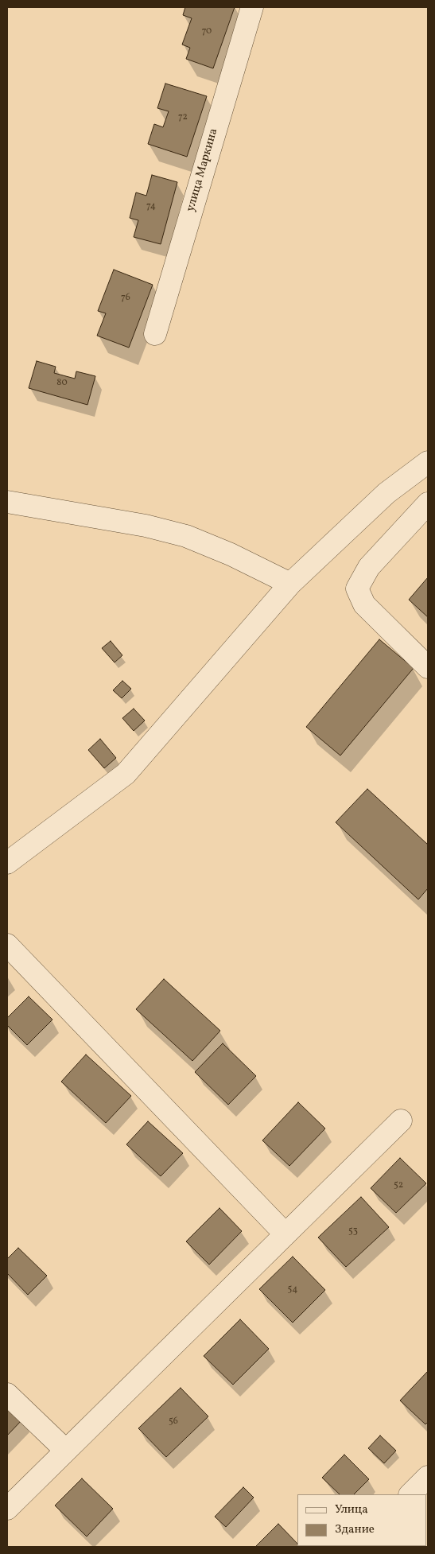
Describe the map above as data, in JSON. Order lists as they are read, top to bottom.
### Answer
{
  "streets": {
    "street": ["улица Маркина"]
  },
  "house_numbers": [
    "70",
    "72",
    "74",
    "76",
    "80",
    "52",
    "53",
    "54",
    "56"
  ],
  "legend": ["Улица", "Здание"]
}
